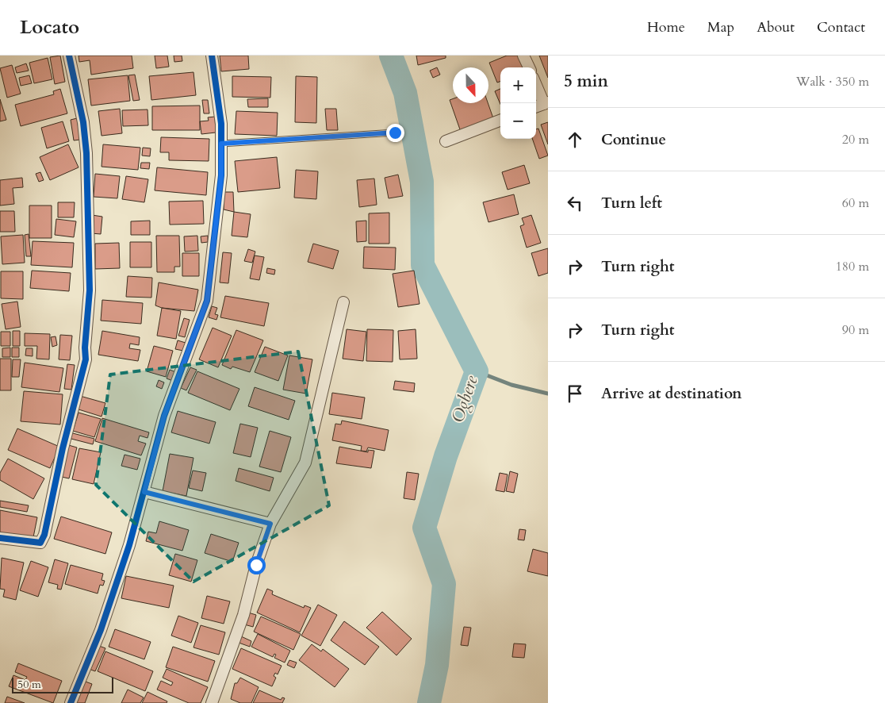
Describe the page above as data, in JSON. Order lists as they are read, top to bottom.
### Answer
{
  "water": ["Ogbere"],
  "scale_bar": "50 m",
  "north": "bottom",
  "page": {
    "header": "Locato",
    "nav": [
      "Home",
      "Map",
      "About",
      "Contact"
    ],
    "heading": ["5 min", "Walk · 350 m"],
    "map_buttons": ["+", "−"],
    "list": [
      ["Continue", "20 m"],
      ["Turn left", "60 m"],
      ["Turn right", "180 m"],
      ["Turn right", "90 m"],
      "Arrive at destination"
    ],
    "scale": "50 m"
  }
}
